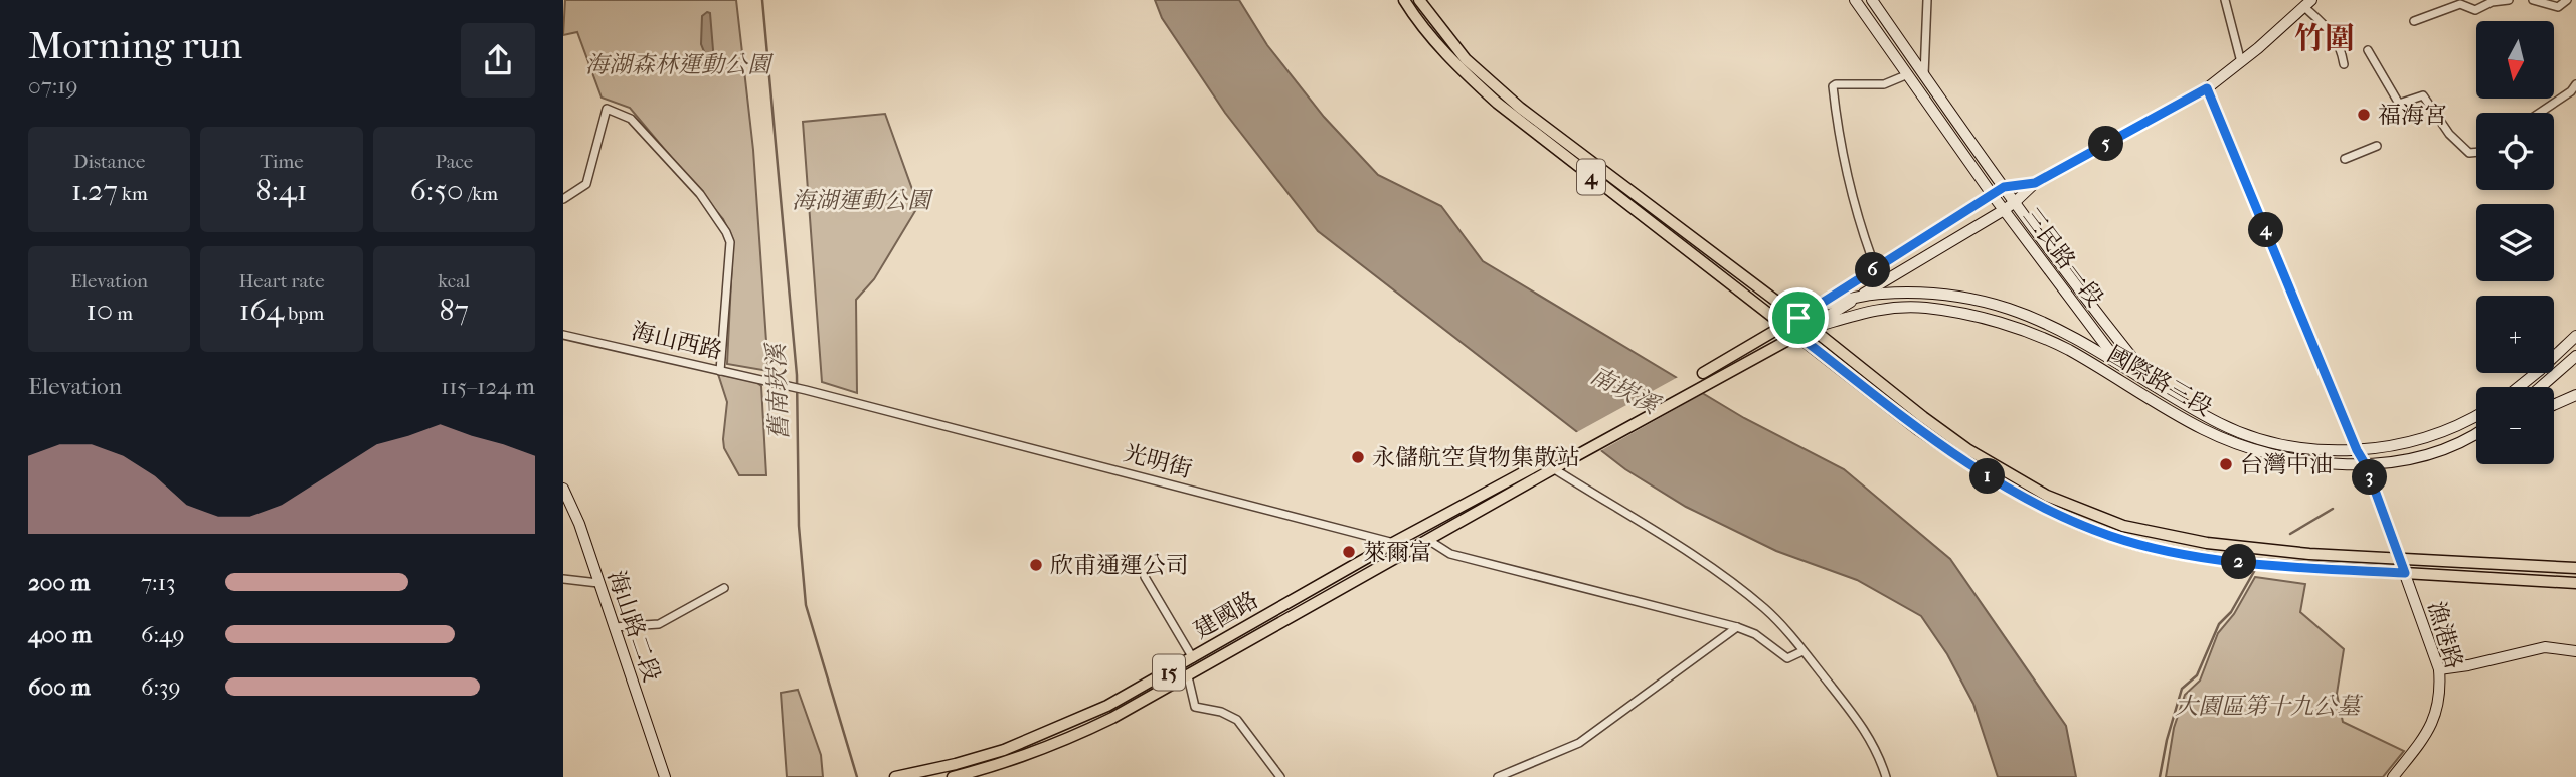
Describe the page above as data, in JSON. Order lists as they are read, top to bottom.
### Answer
{
  "streets": {
    "main road": ["4", "建國路", "15"],
    "street": [
      "三民路一段",
      "海山西路",
      "國際路三段",
      "光明街",
      "海山路二段",
      "漁港路"
    ]
  },
  "crossings": [
    ["4", "國際路三段"],
    ["4", "漁港路"],
    ["4", "15"],
    ["三民路一段", "國際路三段"],
    ["海山西路", "光明街"],
    ["國際路三段", "漁港路"],
    ["光明街", "建國路"],
    ["建國路", "15"]
  ],
  "districts": ["竹圍"],
  "water": ["南崁溪", "舊南崁溪"],
  "parks": ["海湖森林運動公園", "海湖運動公園", "大園區第十九公墓"],
  "places": [
    "福海宮",
    "永儲航空貨物集散站",
    "台灣中油",
    "萊爾富",
    "欣甫通運公司"
  ],
  "north": "bottom",
  "page": {
    "heading": ["Morning run", "07:19"],
    "map_buttons": ["+", "−"],
    "stats": [
      ["Distance", "1.27 km"],
      ["Time", "8:41"],
      ["Pace", "6:50 /km"],
      ["Elevation", "10 m"],
      ["Heart rate", "164 bpm"],
      ["kcal", "87"]
    ],
    "pins": [
      "5",
      "4",
      "6",
      "1",
      "3",
      "2"
    ],
    "chart": ["Elevation", "115–124 m"],
    "list": [
      {
        "name": "200 m",
        "note": "7:13"
      },
      {
        "name": "400 m",
        "note": "6:49"
      },
      {
        "name": "600 m",
        "note": "6:39"
      }
    ]
  }
}
